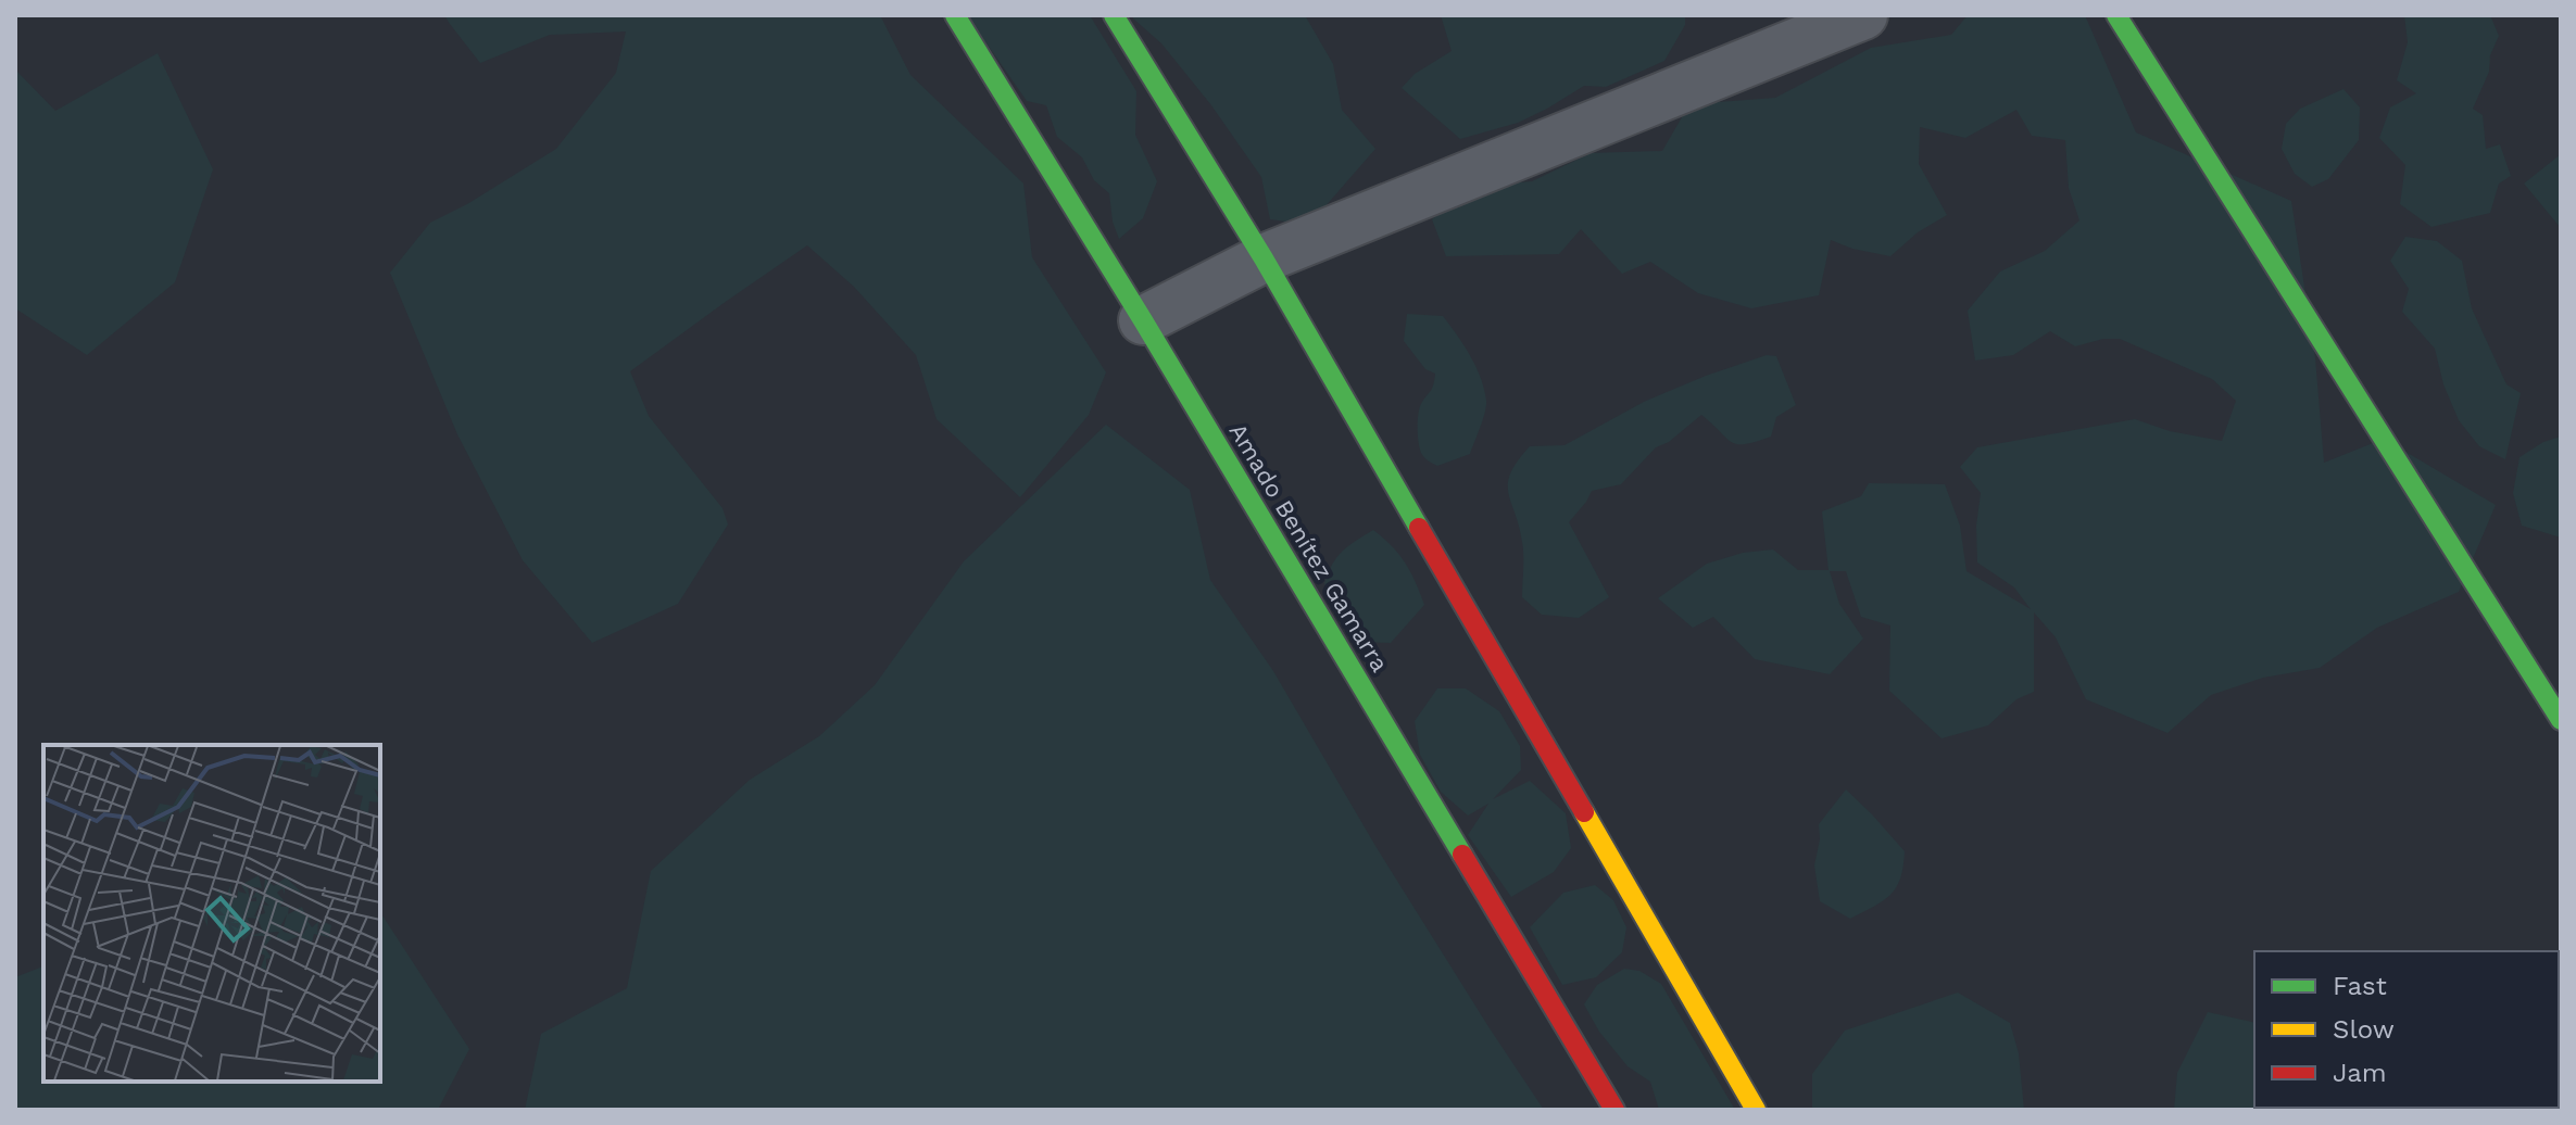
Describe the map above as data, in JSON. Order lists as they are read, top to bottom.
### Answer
{
  "streets": {
    "main road": ["Amado Benítez Gamarra"]
  },
  "legend": ["Fast", "Slow", "Jam"]
}
